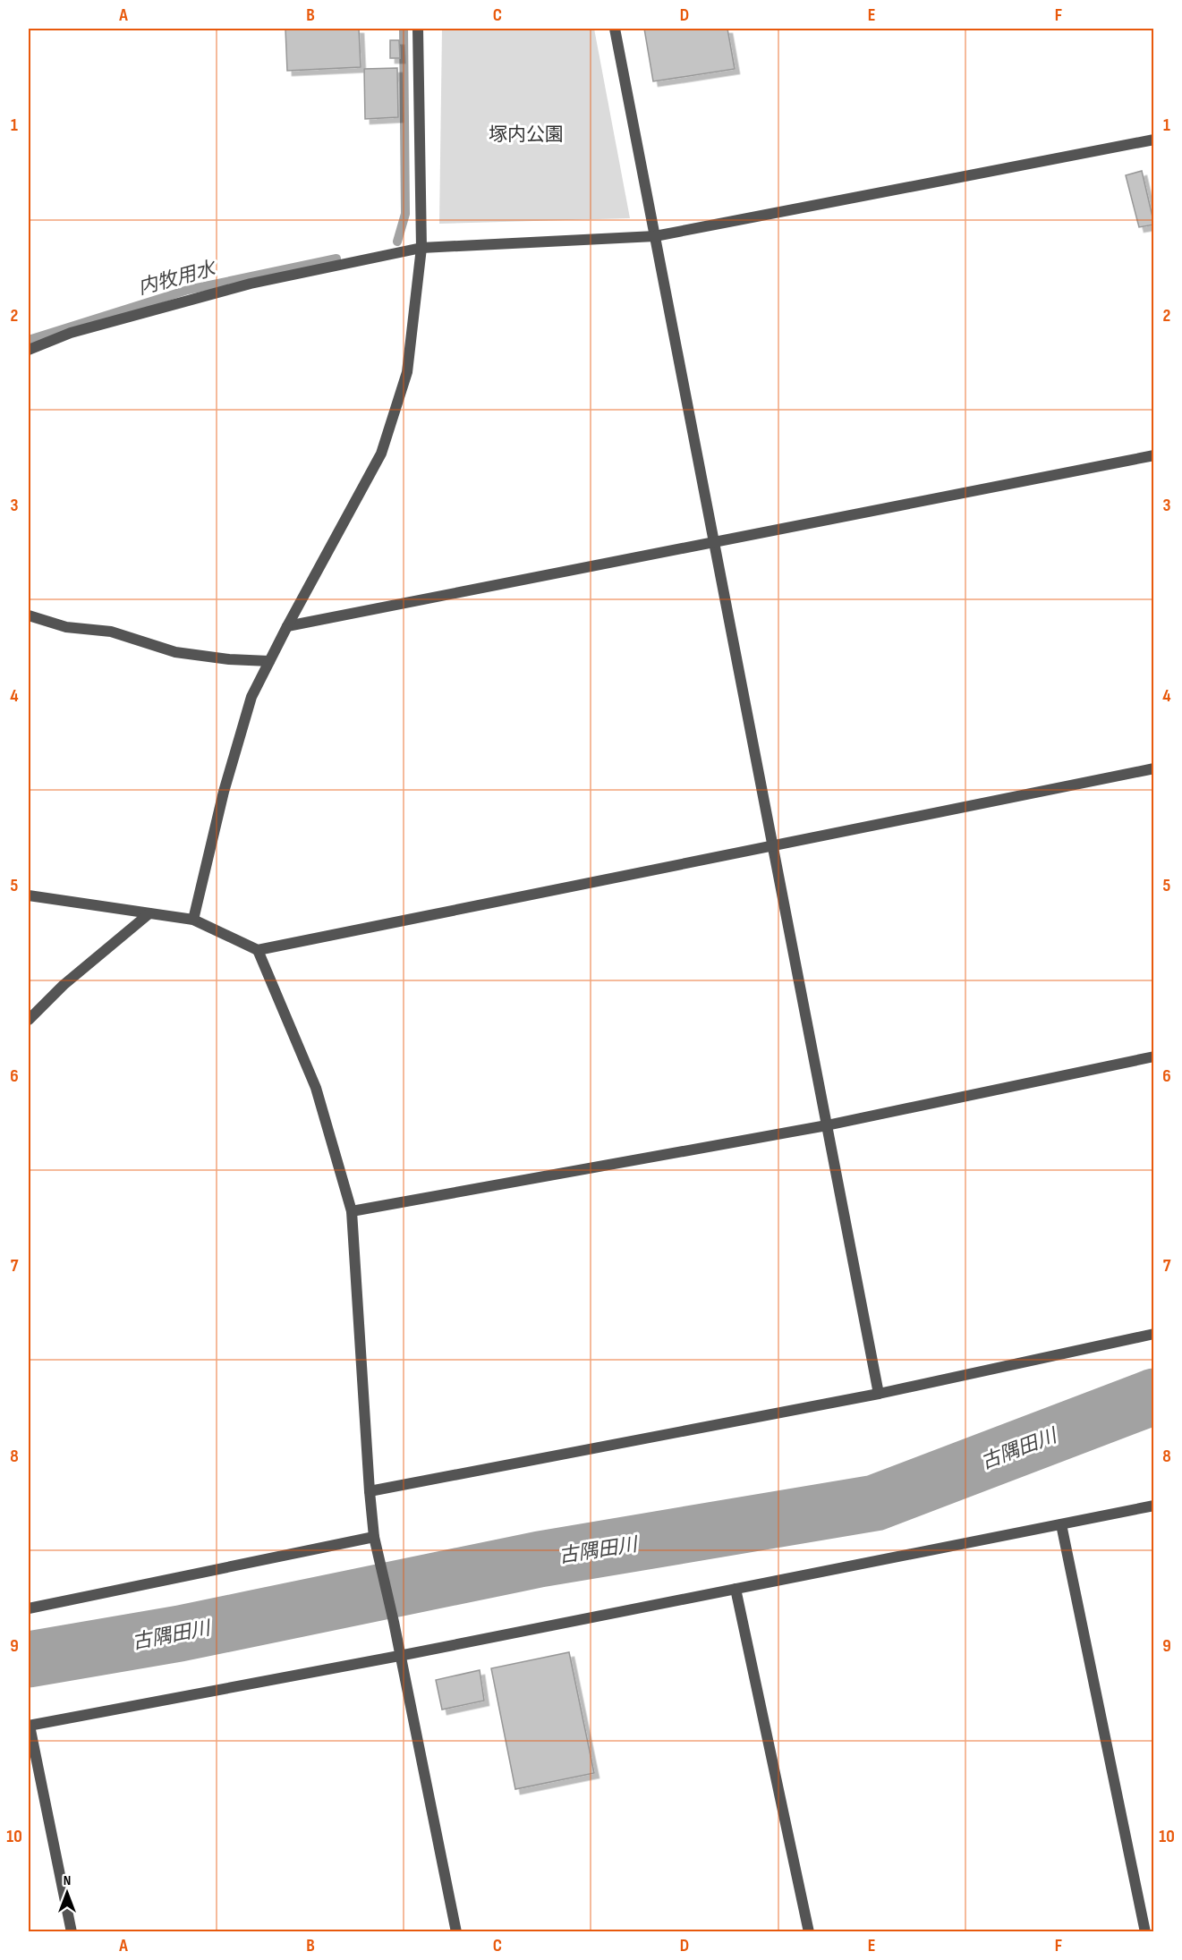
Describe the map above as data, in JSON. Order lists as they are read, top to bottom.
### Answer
{
  "water": ["内牧用水", "古隅田川"],
  "parks": ["塚内公園"],
  "north": "top",
  "grid": {
    "columns": [
      "A",
      "B",
      "C",
      "D",
      "E",
      "F"
    ],
    "rows": [
      "1",
      "2",
      "3",
      "4",
      "5",
      "6",
      "7",
      "8",
      "9",
      "10"
    ]
  }
}
